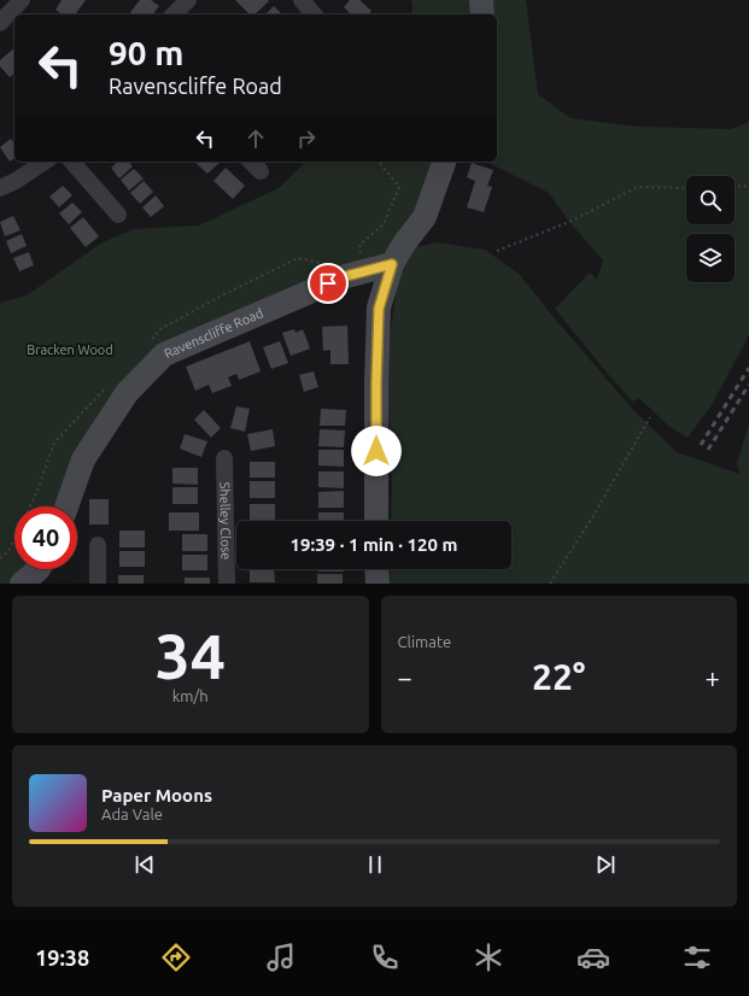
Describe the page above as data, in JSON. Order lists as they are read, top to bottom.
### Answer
{
  "streets": {
    "street": ["Ravenscliffe Road", "Shelley Close"]
  },
  "parks": ["Bracken Wood"],
  "page": {
    "turn": ["90 m", "Ravenscliffe Road"],
    "limit": "40",
    "trip": "19:39 · 1 min · 120 m",
    "tile": [
      ["34", "km/h"],
      "Climate"
    ],
    "heat": ["−", "22°", "+"],
    "song": ["Paper Moons", "Ada Vale"],
    "tabs": "19:38"
  }
}
